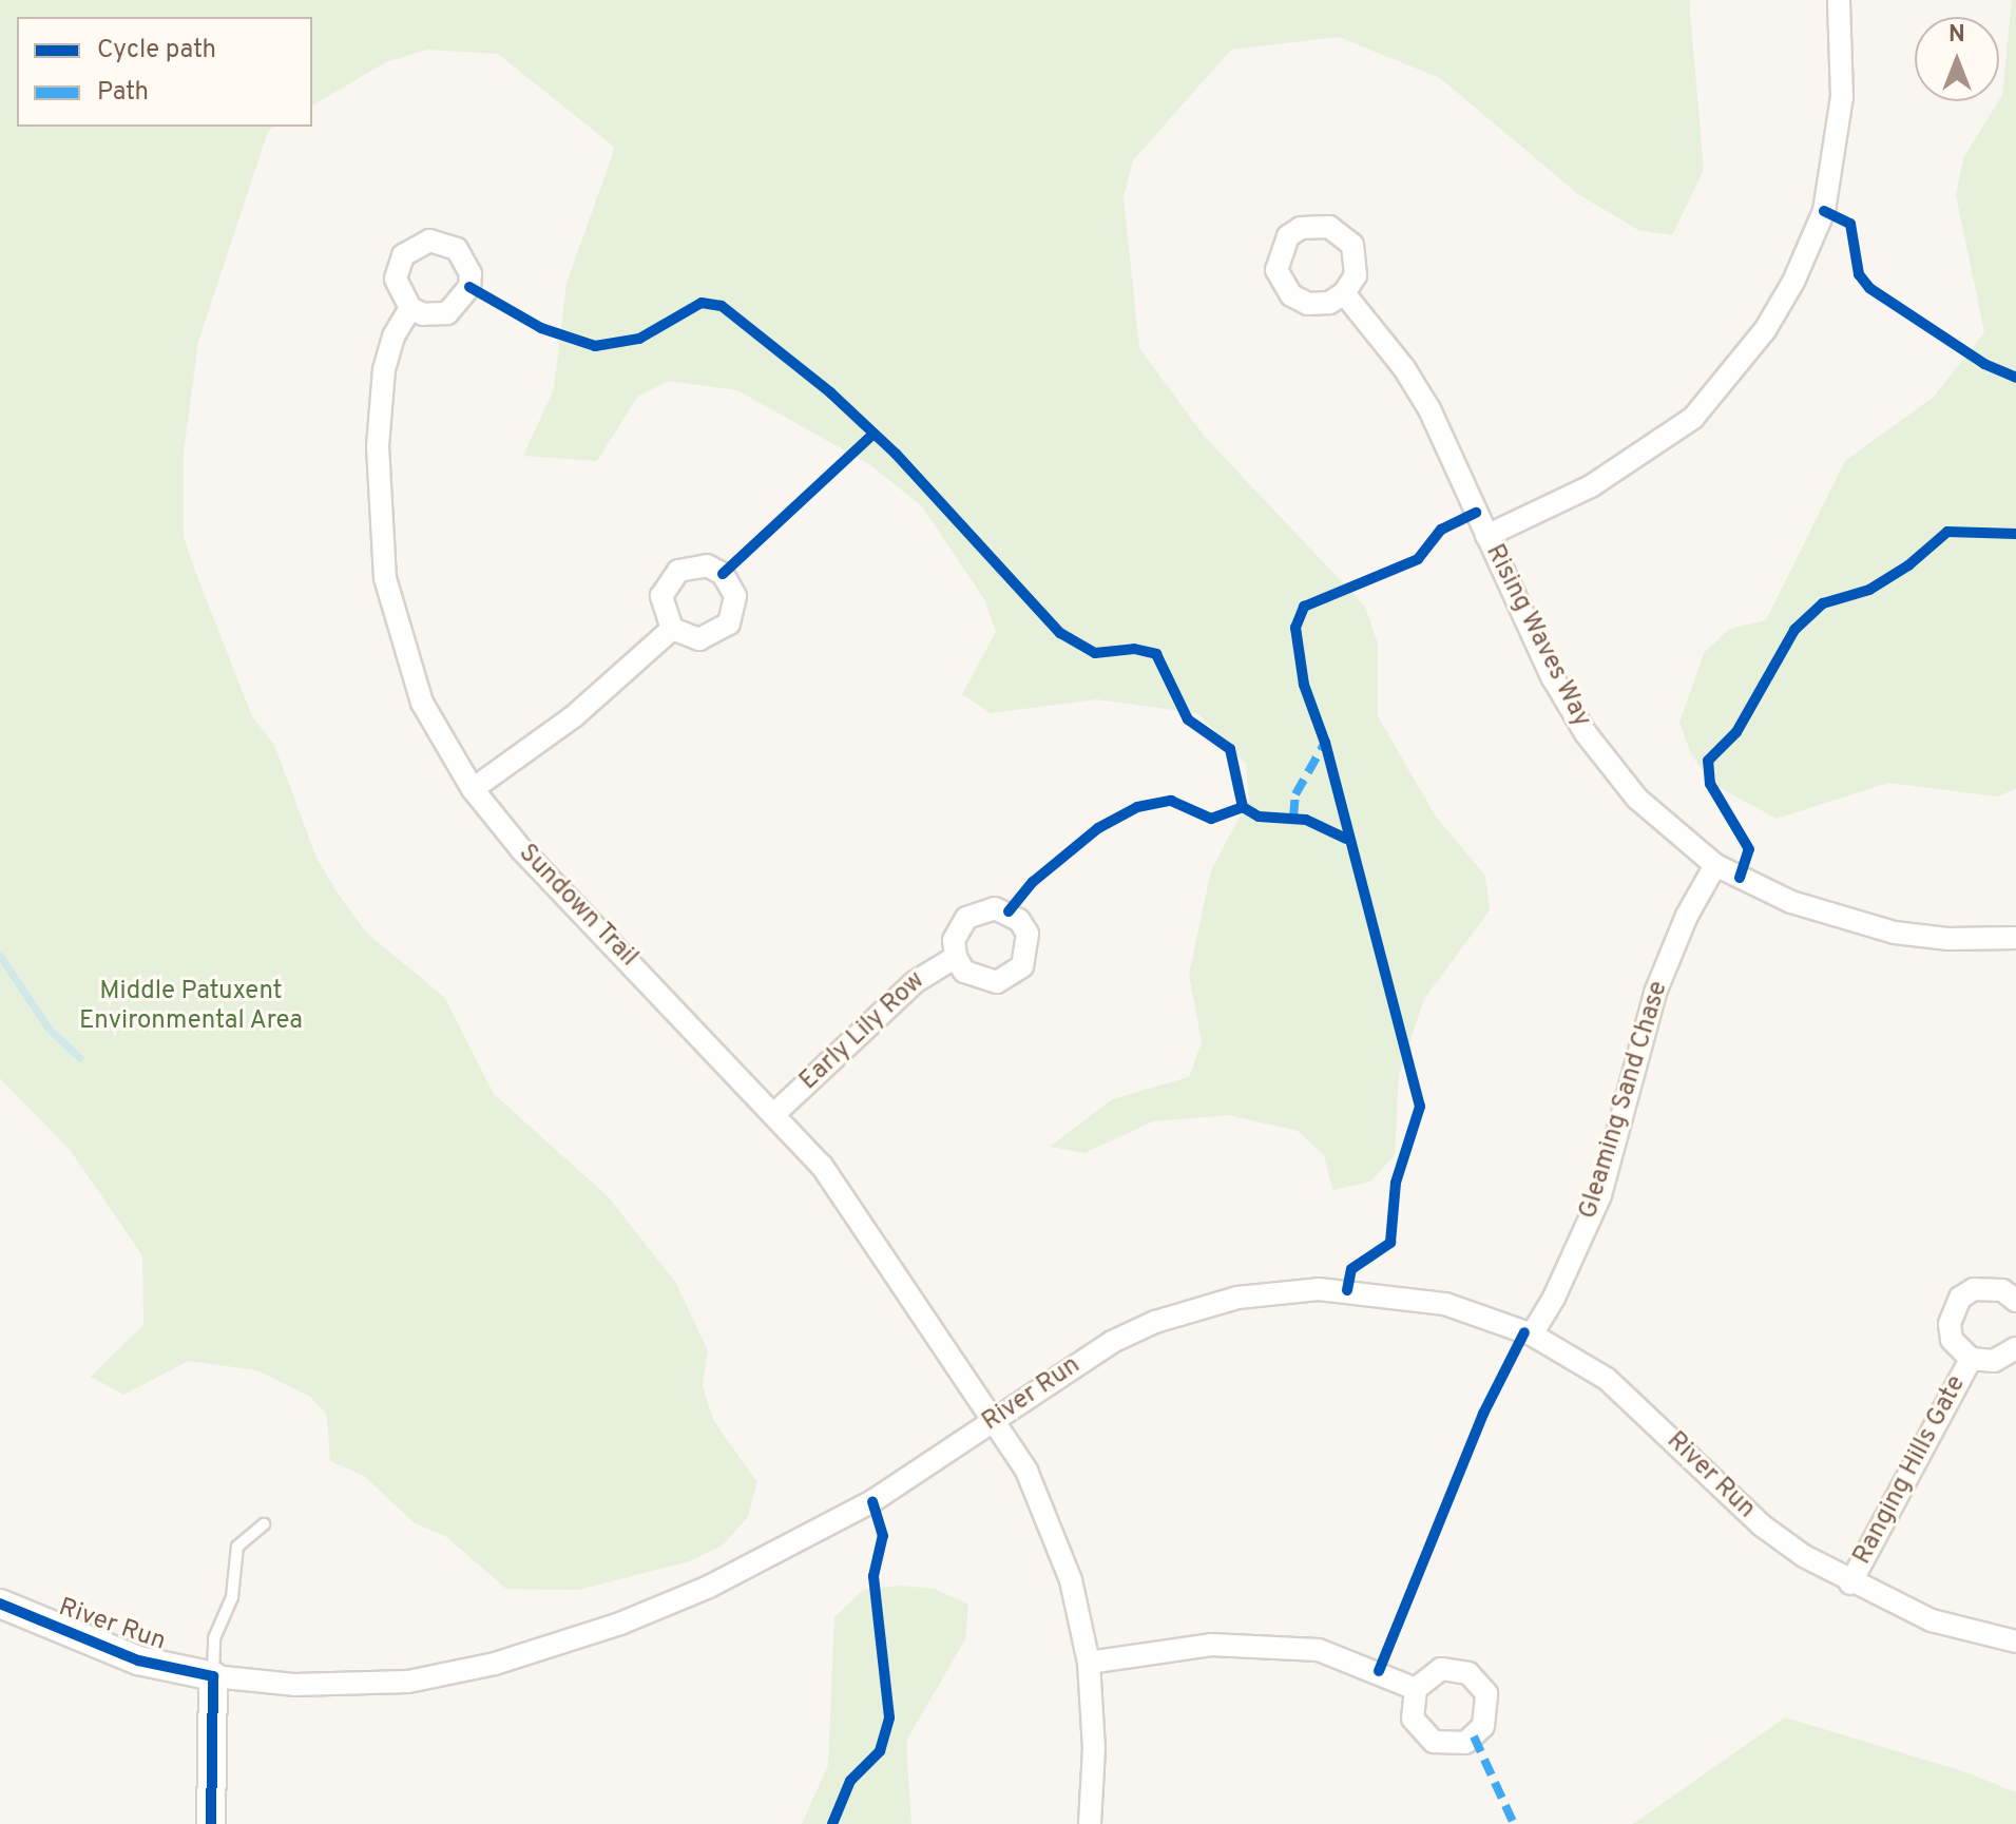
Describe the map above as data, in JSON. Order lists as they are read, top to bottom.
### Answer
{
  "streets": {
    "street": [
      "Rising Waves Way",
      "Sundown Trail",
      "Early Lily Row",
      "Gleaming Sand Chase",
      "River Run",
      "Ranging Hills Gate"
    ]
  },
  "crossings": [
    ["Rising Waves Way", "Gleaming Sand Chase"],
    ["Sundown Trail", "Early Lily Row"],
    ["Sundown Trail", "River Run"],
    ["Gleaming Sand Chase", "River Run"],
    ["River Run", "Ranging Hills Gate"]
  ],
  "parks": ["Middle Patuxent Environmental Area"],
  "legend": ["Cycle path", "Path"],
  "north": "top"
}
